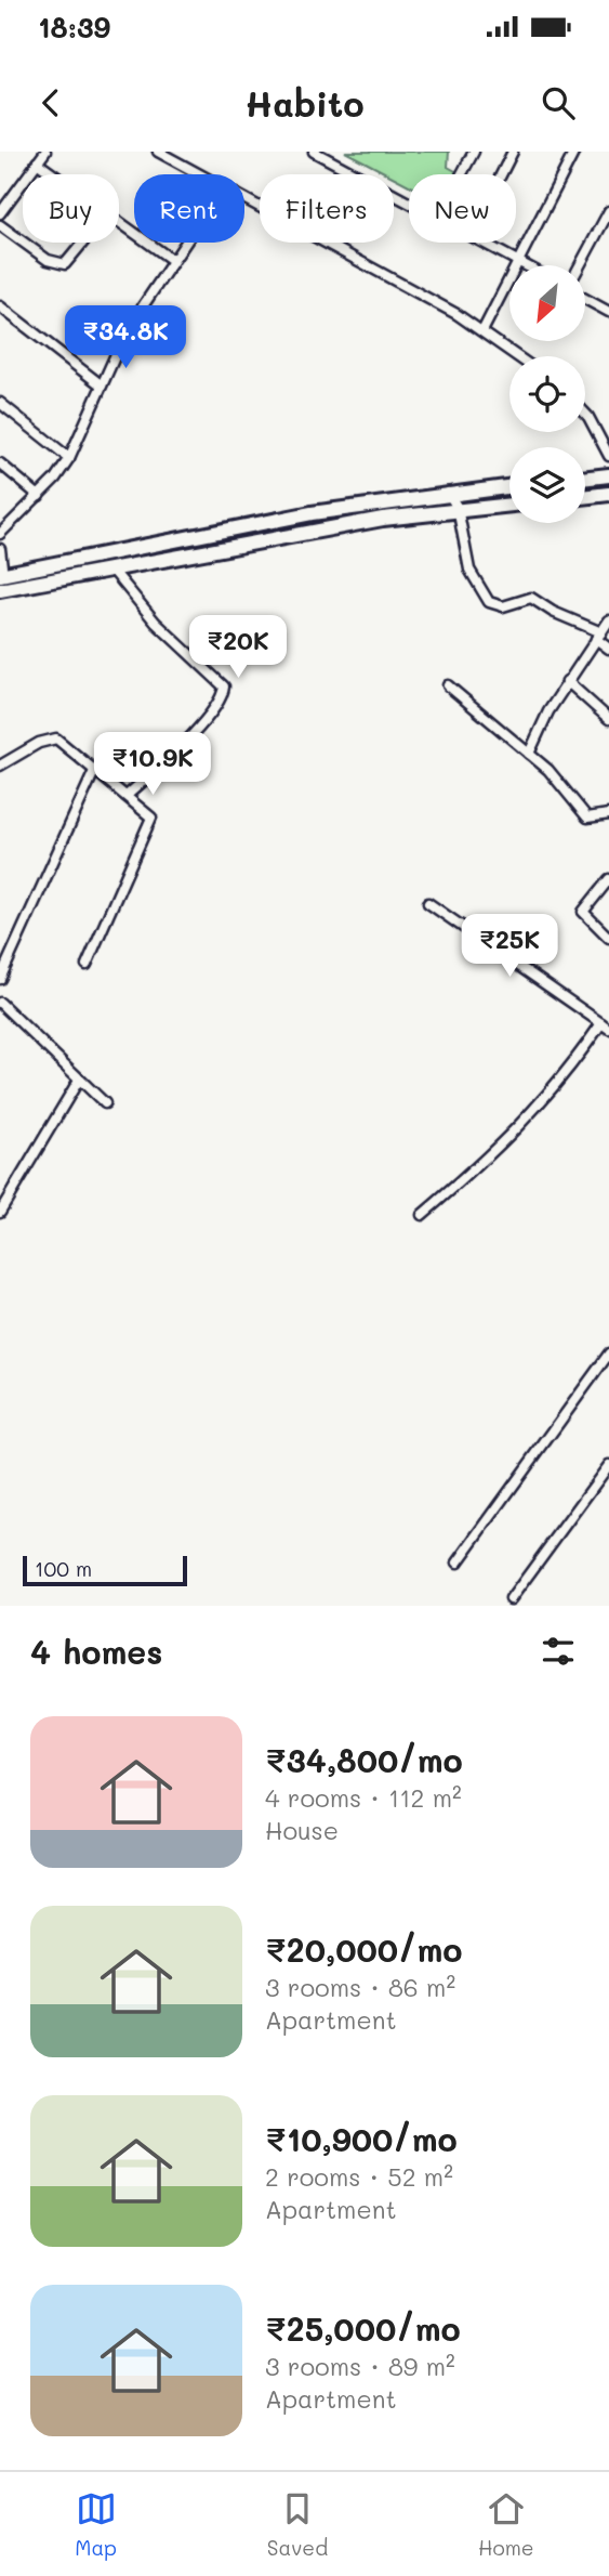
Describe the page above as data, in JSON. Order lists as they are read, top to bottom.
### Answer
{
  "scale_bar": "100 m",
  "north": "bottom left",
  "page": {
    "status": "18:39",
    "header": "Habito",
    "chip": [
      "Buy",
      "Rent",
      "Filters",
      "New"
    ],
    "price": [
      "₹34.8K",
      "₹20K",
      "₹10.9K",
      "₹25K"
    ],
    "scale": "100 m",
    "heading": "4 homes",
    "list": [
      {
        "name": "₹34,800/mo",
        "note": "4 rooms · 112 m² · House"
      },
      {
        "name": "₹20,000/mo",
        "note": "3 rooms · 86 m² · Apartment"
      },
      {
        "name": "₹10,900/mo",
        "note": "2 rooms · 52 m² · Apartment"
      },
      {
        "name": "₹25,000/mo",
        "note": "3 rooms · 89 m² · Apartment"
      }
    ],
    "tabs": ["Map", "Saved", "Home"]
  }
}
